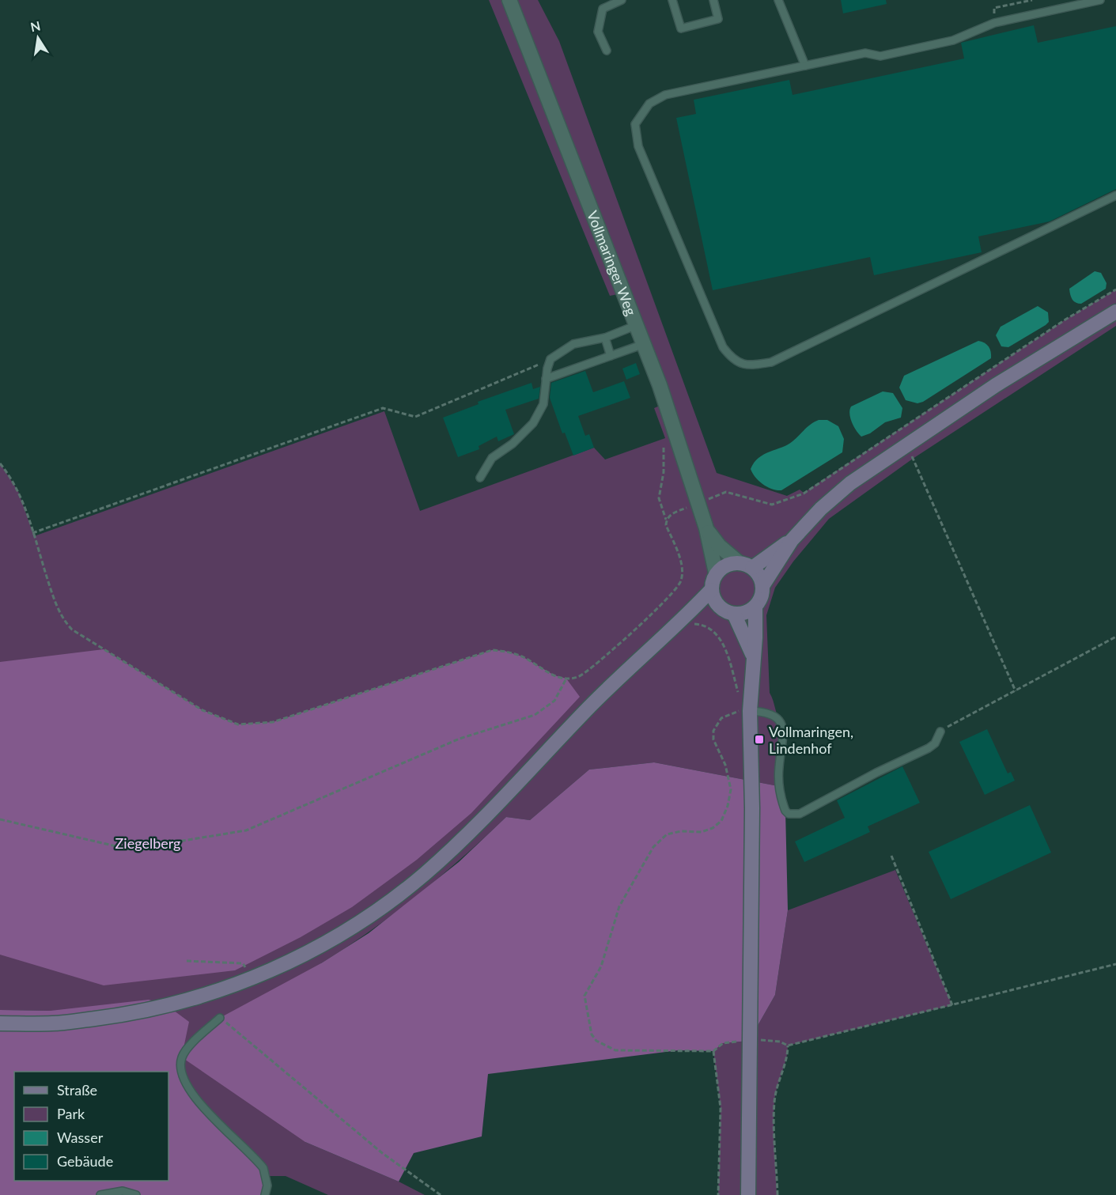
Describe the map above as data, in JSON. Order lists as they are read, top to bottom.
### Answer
{
  "streets": {
    "street": ["Vollmaringer Weg"]
  },
  "parks": ["Ziegelberg"],
  "places": {
    "transit": ["Vollmaringen, Lindenhof"]
  },
  "legend": [
    "Straße",
    "Park",
    "Wasser",
    "Gebäude"
  ],
  "north": "top"
}
